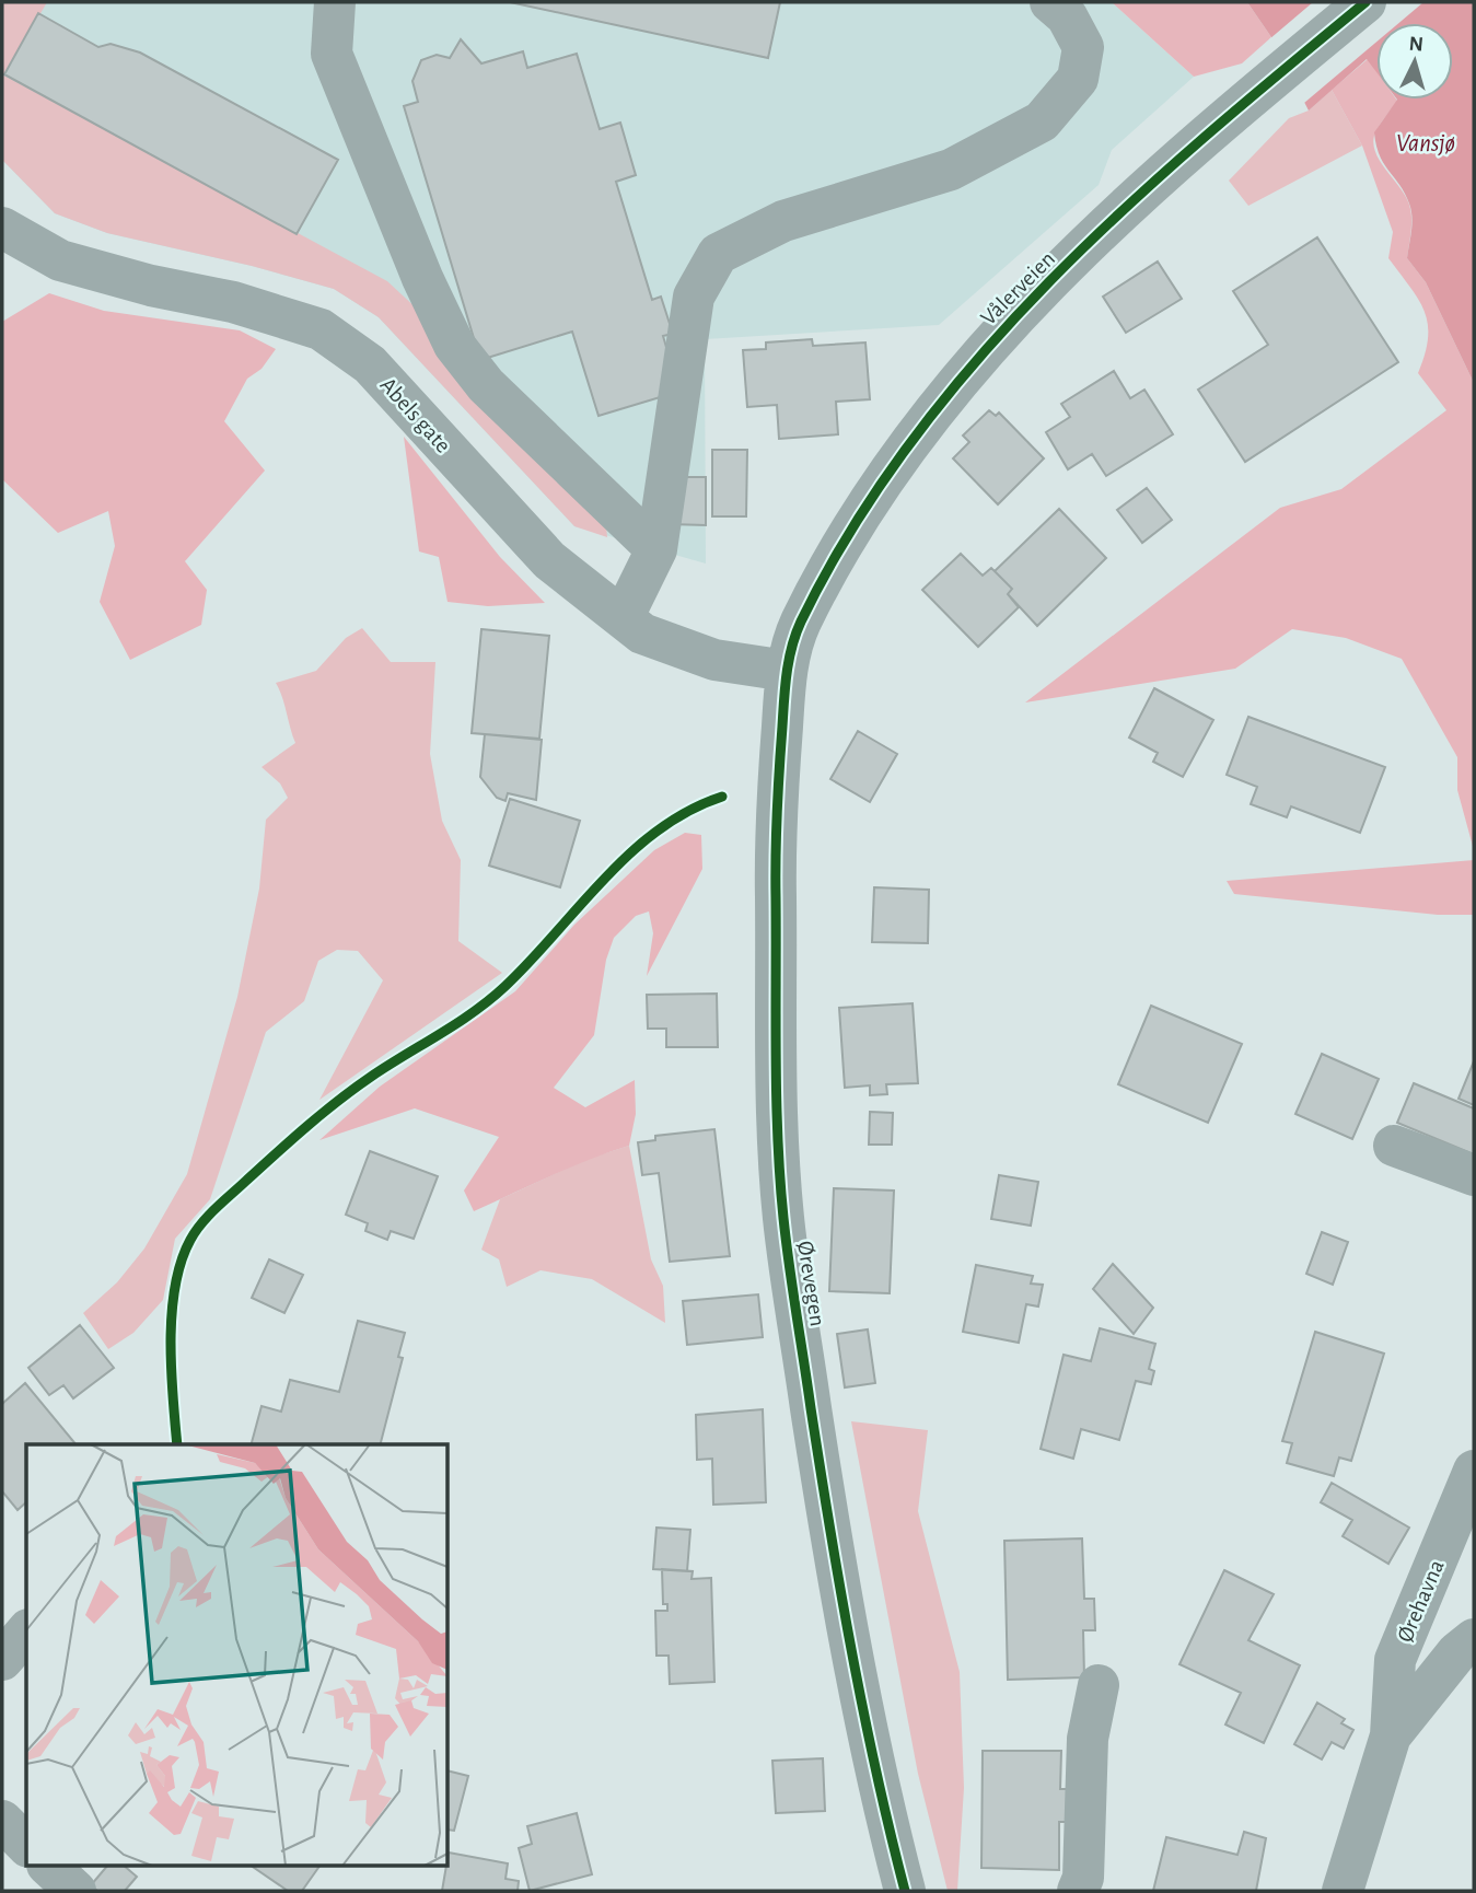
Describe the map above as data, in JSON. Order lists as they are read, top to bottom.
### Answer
{
  "streets": {
    "street": [
      "Vålerveien",
      "Abels gate",
      "Ørevegen",
      "Ørehavna"
    ]
  },
  "crossings": [
    ["Vålerveien", "Abels gate"],
    ["Vålerveien", "Ørevegen"],
    ["Abels gate", "Ørevegen"]
  ],
  "water": ["Vansjø"],
  "north": "top"
}
